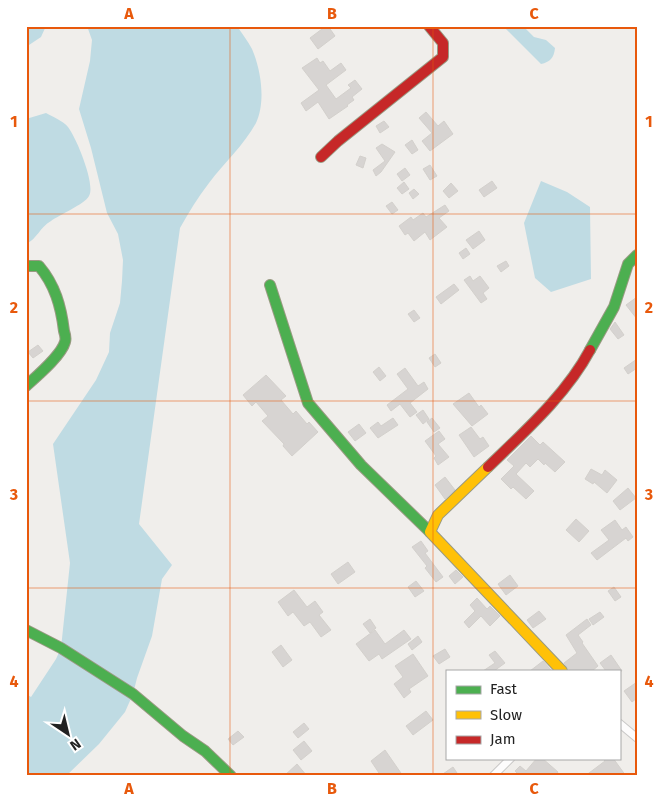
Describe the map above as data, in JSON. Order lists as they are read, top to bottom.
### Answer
{
  "legend": ["Fast", "Slow", "Jam"],
  "north": "bottom right",
  "grid": {
    "columns": ["A", "B", "C"],
    "rows": [
      "1",
      "2",
      "3",
      "4"
    ]
  }
}
